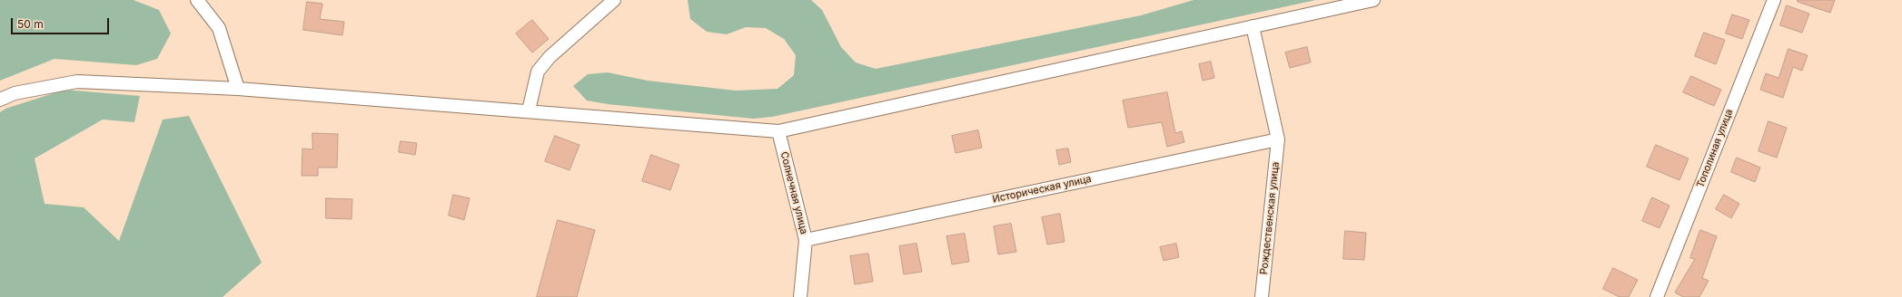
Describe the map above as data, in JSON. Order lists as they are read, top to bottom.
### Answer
{
  "streets": {
    "street": [
      "Тополиная улица",
      "Историческая улица",
      "Солнечная улица",
      "Рождественская улица"
    ]
  },
  "crossings": [
    ["Историческая улица", "Солнечная улица"],
    ["Историческая улица", "Рождественская улица"]
  ],
  "scale_bar": "50 m"
}
